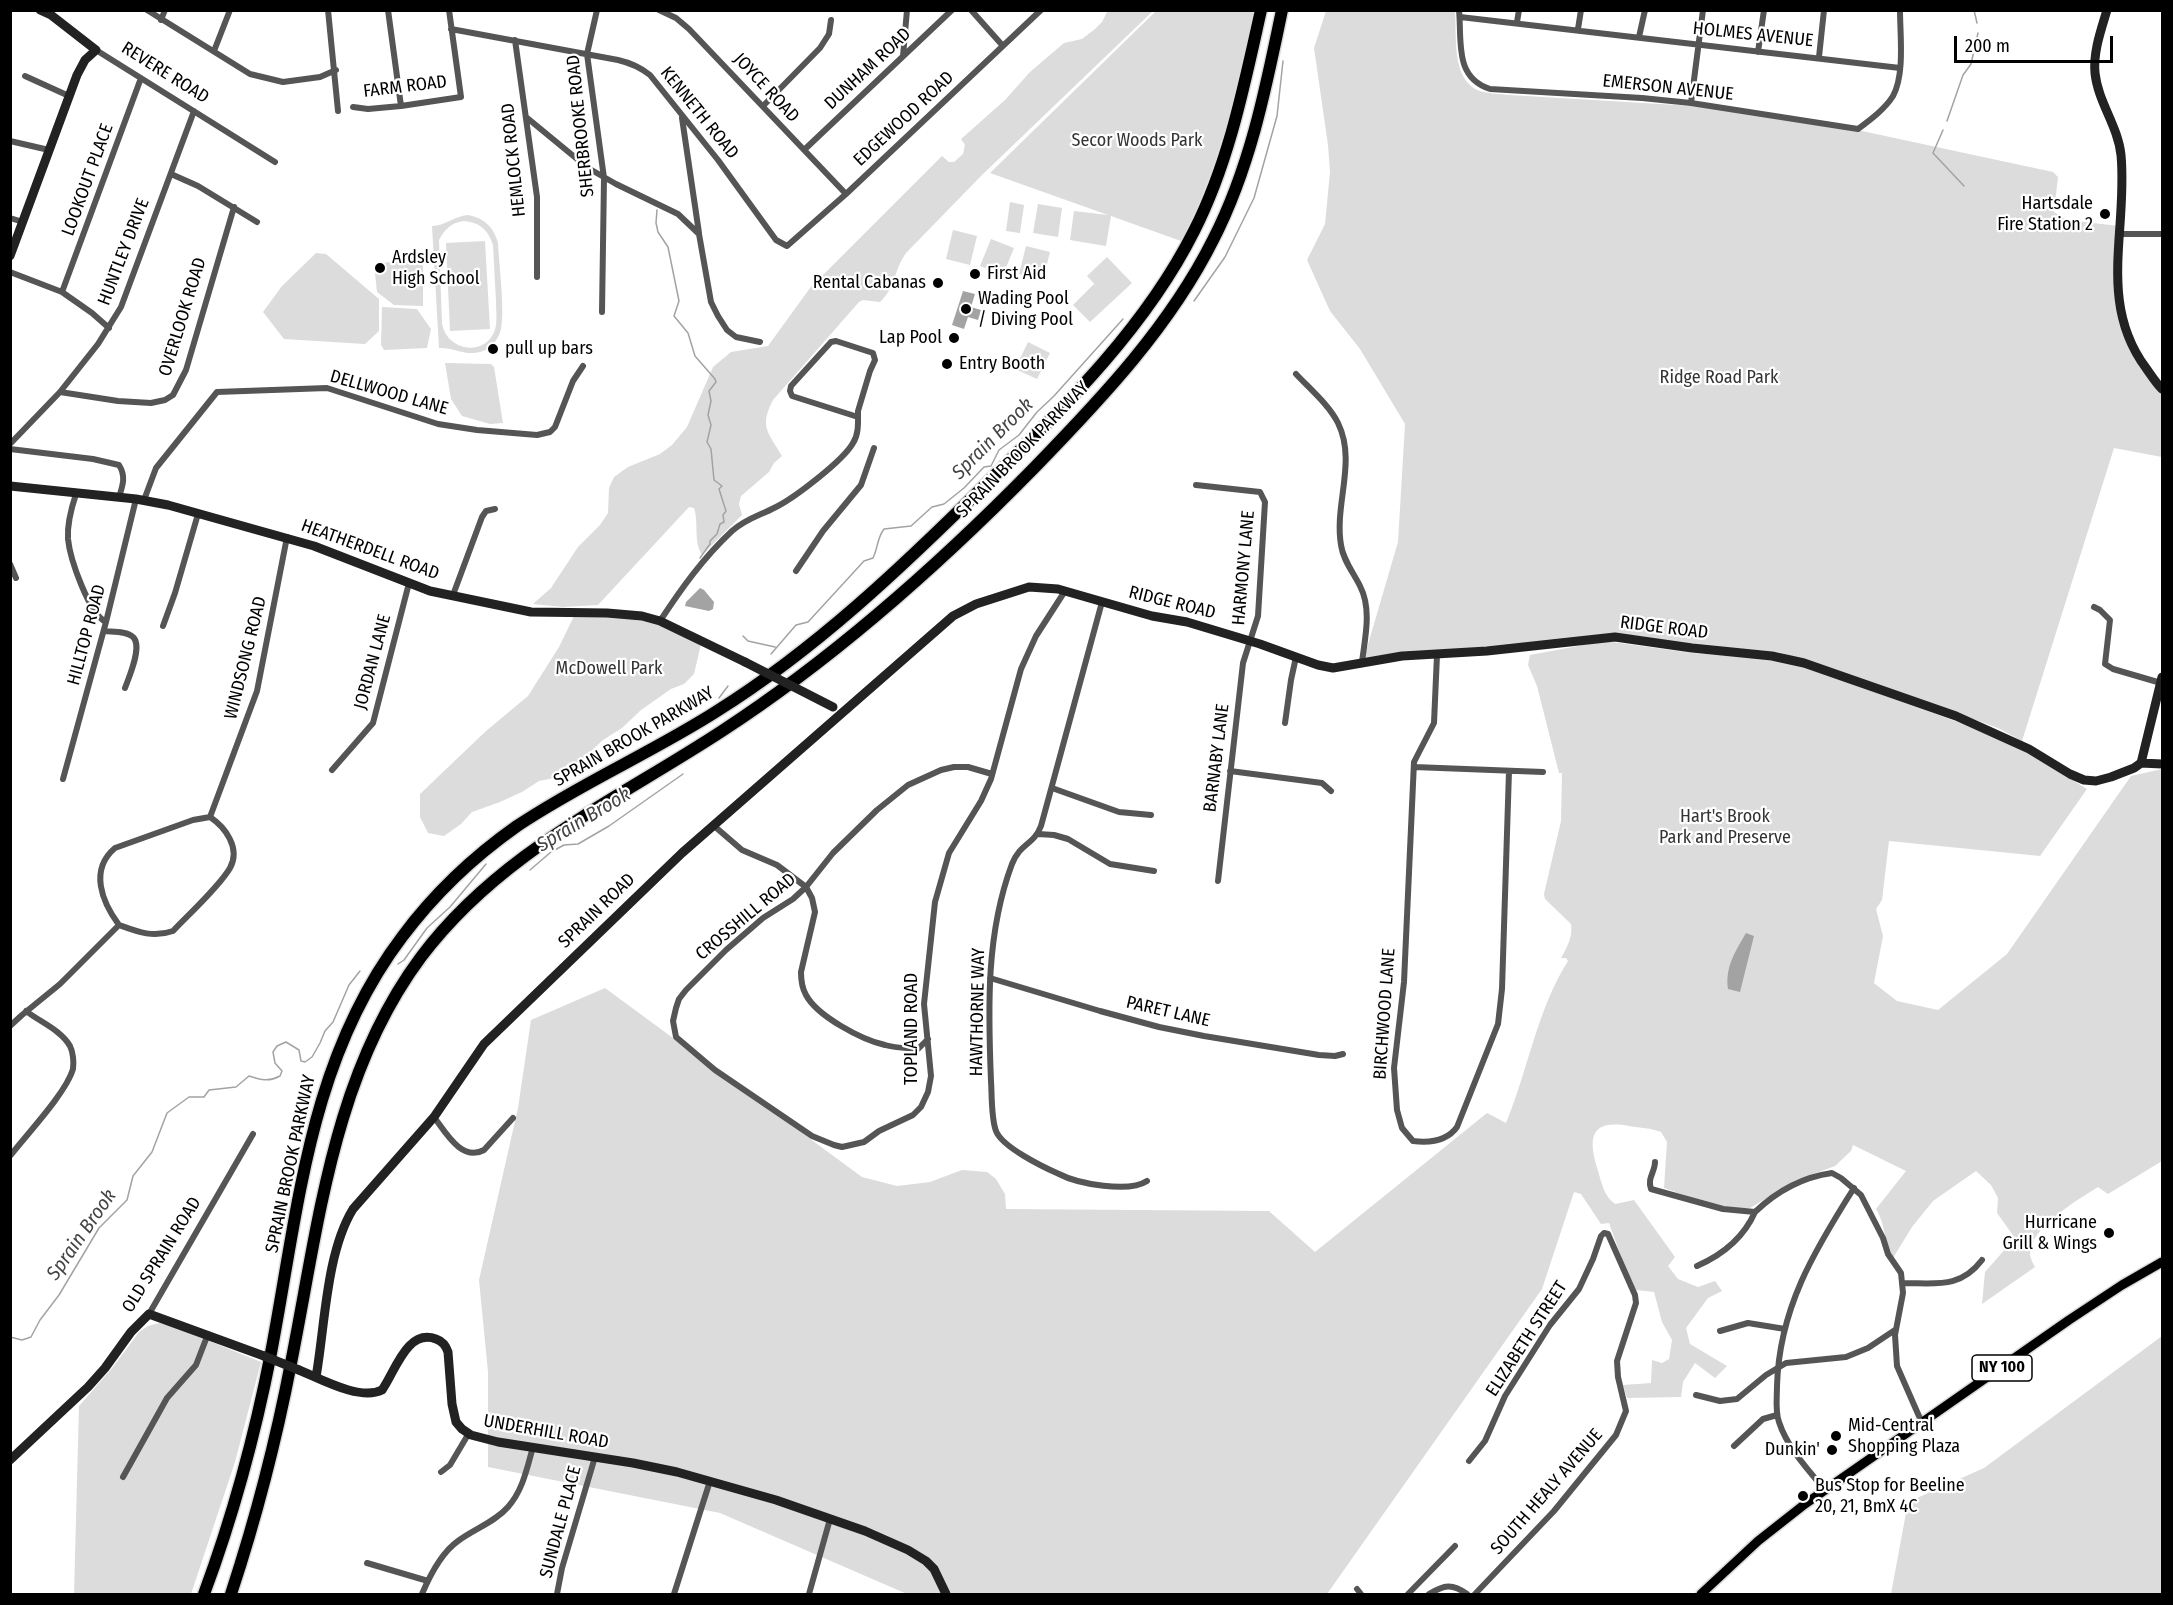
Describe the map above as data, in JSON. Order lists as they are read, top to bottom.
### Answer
{
  "streets": {
    "highway": ["SPRAIN BROOK PARKWAY"],
    "main road": ["NY 100"],
    "street": [
      "HOLMES AVENUE",
      "DUNHAM ROAD",
      "REVERE ROAD",
      "FARM ROAD",
      "JOYCE ROAD",
      "EMERSON AVENUE",
      "KENNETH ROAD",
      "EDGEWOOD ROAD",
      "SHERBROOKE ROAD",
      "HEMLOCK ROAD",
      "LOOKOUT PLACE",
      "HUNTLEY DRIVE",
      "OVERLOOK ROAD",
      "DELLWOOD LANE",
      "HEATHERDELL ROAD",
      "HARMONY LANE",
      "RIDGE ROAD",
      "HILLTOP ROAD",
      "WINDSONG ROAD",
      "JORDAN LANE",
      "BARNABY LANE",
      "SPRAIN ROAD",
      "CROSSHILL ROAD",
      "HAWTHORNE WAY",
      "PARET LANE",
      "BIRCHWOOD LANE",
      "TOPLAND ROAD",
      "OLD SPRAIN ROAD",
      "ELIZABETH STREET",
      "UNDERHILL ROAD",
      "SOUTH HEALY AVENUE",
      "SUNDALE PLACE"
    ]
  },
  "crossings": [
    ["HOLMES AVENUE", "EMERSON AVENUE"],
    ["DUNHAM ROAD", "JOYCE ROAD"],
    ["REVERE ROAD", "LOOKOUT PLACE"],
    ["REVERE ROAD", "HUNTLEY DRIVE"],
    ["FARM ROAD", "KENNETH ROAD"],
    ["JOYCE ROAD", "EDGEWOOD ROAD"],
    ["KENNETH ROAD", "EDGEWOOD ROAD"],
    ["KENNETH ROAD", "SHERBROOKE ROAD"],
    ["KENNETH ROAD", "HEMLOCK ROAD"],
    ["HUNTLEY DRIVE", "OVERLOOK ROAD"],
    ["DELLWOOD LANE", "HEATHERDELL ROAD"],
    ["DELLWOOD LANE", "HILLTOP ROAD"],
    ["HEATHERDELL ROAD", "HILLTOP ROAD"],
    ["HEATHERDELL ROAD", "WINDSONG ROAD"],
    ["HEATHERDELL ROAD", "JORDAN LANE"],
    ["HEATHERDELL ROAD", "SPRAIN ROAD"],
    ["HARMONY LANE", "RIDGE ROAD"],
    ["HARMONY LANE", "BARNABY LANE"],
    ["RIDGE ROAD", "BARNABY LANE"],
    ["RIDGE ROAD", "SPRAIN ROAD"],
    ["RIDGE ROAD", "BIRCHWOOD LANE"],
    ["RIDGE ROAD", "TOPLAND ROAD"],
    ["SPRAIN ROAD", "UNDERHILL ROAD"],
    ["CROSSHILL ROAD", "TOPLAND ROAD"],
    ["HAWTHORNE WAY", "PARET LANE"],
    ["OLD SPRAIN ROAD", "UNDERHILL ROAD"],
    ["ELIZABETH STREET", "SOUTH HEALY AVENUE"],
    ["UNDERHILL ROAD", "SUNDALE PLACE"]
  ],
  "water": ["Sprain Brook"],
  "parks": [
    "Secor Woods Park",
    "Ridge Road Park",
    "McDowell Park",
    "Hart's Brook Park and Preserve"
  ],
  "places": [
    "Hartsdale Fire Station 2",
    "Ardsley High School",
    "First Aid",
    "Rental Cabanas",
    "Wading Pool / Diving Pool",
    "Lap Pool",
    "pull up bars",
    "Entry Booth",
    "Hurricane Grill & Wings",
    "Mid-Central Shopping Plaza",
    "Dunkin'",
    "Bus Stop for Beeline 20, 21, BmX 4C"
  ],
  "scale_bar": "200 m"
}
